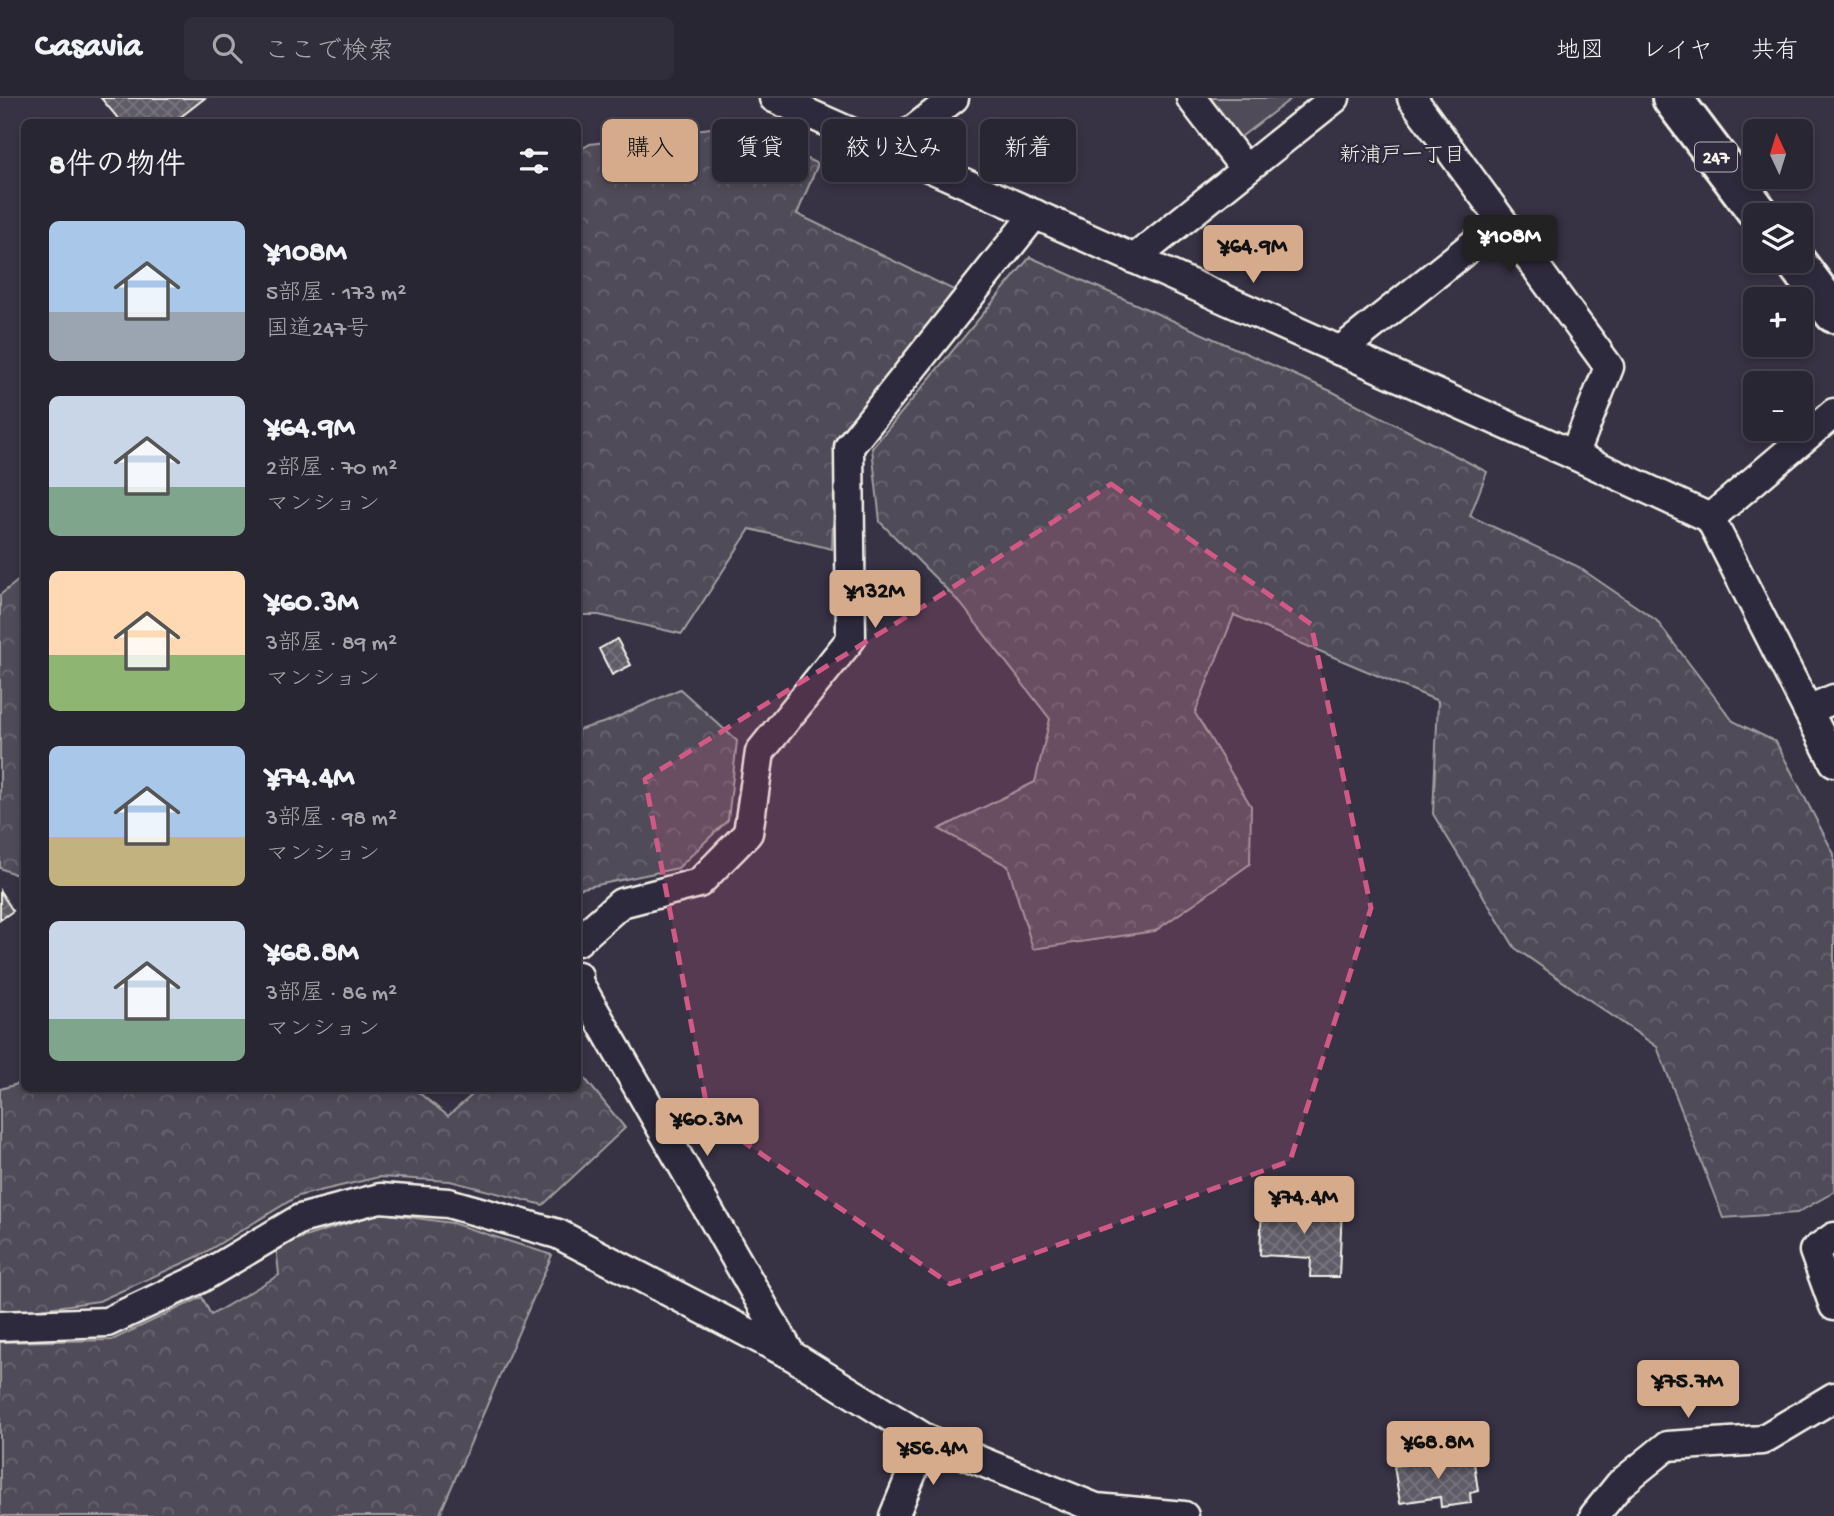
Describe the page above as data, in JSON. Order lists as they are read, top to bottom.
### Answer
{
  "streets": {
    "highway": ["247"]
  },
  "districts": ["新浦戸一丁目"],
  "north": "top",
  "page": {
    "header": "Casavia",
    "search": "ここで検索",
    "nav": ["地図", "レイヤ", "共有"],
    "map_buttons": ["+", "−"],
    "chip": [
      "購入",
      "賃貸",
      "絞り込み",
      "新着"
    ],
    "heading": "8件の物件",
    "list": [
      {
        "name": "¥108M",
        "note": "5部屋 · 173 m² · 国道247号"
      },
      {
        "name": "¥64.9M",
        "note": "2部屋 · 70 m² · マンション"
      },
      {
        "name": "¥60.3M",
        "note": "3部屋 · 89 m² · マンション"
      },
      {
        "name": "¥74.4M",
        "note": "3部屋 · 98 m² · マンション"
      },
      {
        "name": "¥68.8M",
        "note": "3部屋 · 86 m² · マンション"
      }
    ],
    "price": [
      "¥108M",
      "¥64.9M",
      "¥132M",
      "¥60.3M",
      "¥74.4M",
      "¥75.7M",
      "¥68.8M",
      "¥56.4M"
    ]
  }
}
